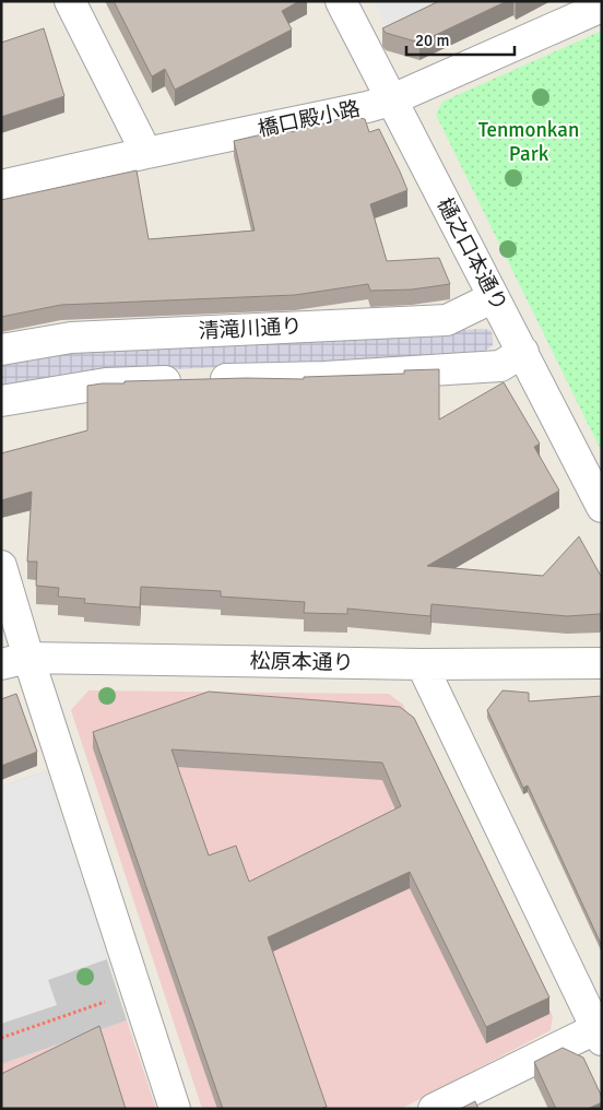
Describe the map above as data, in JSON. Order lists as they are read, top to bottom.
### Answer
{
  "streets": {
    "street": [
      "橋口殿小路",
      "樋之口本通り",
      "清滝川通り",
      "松原本通り"
    ]
  },
  "crossings": [
    ["橋口殿小路", "樋之口本通り"],
    ["樋之口本通り", "清滝川通り"]
  ],
  "parks": ["Tenmonkan Park"],
  "scale_bar": "20 m"
}
